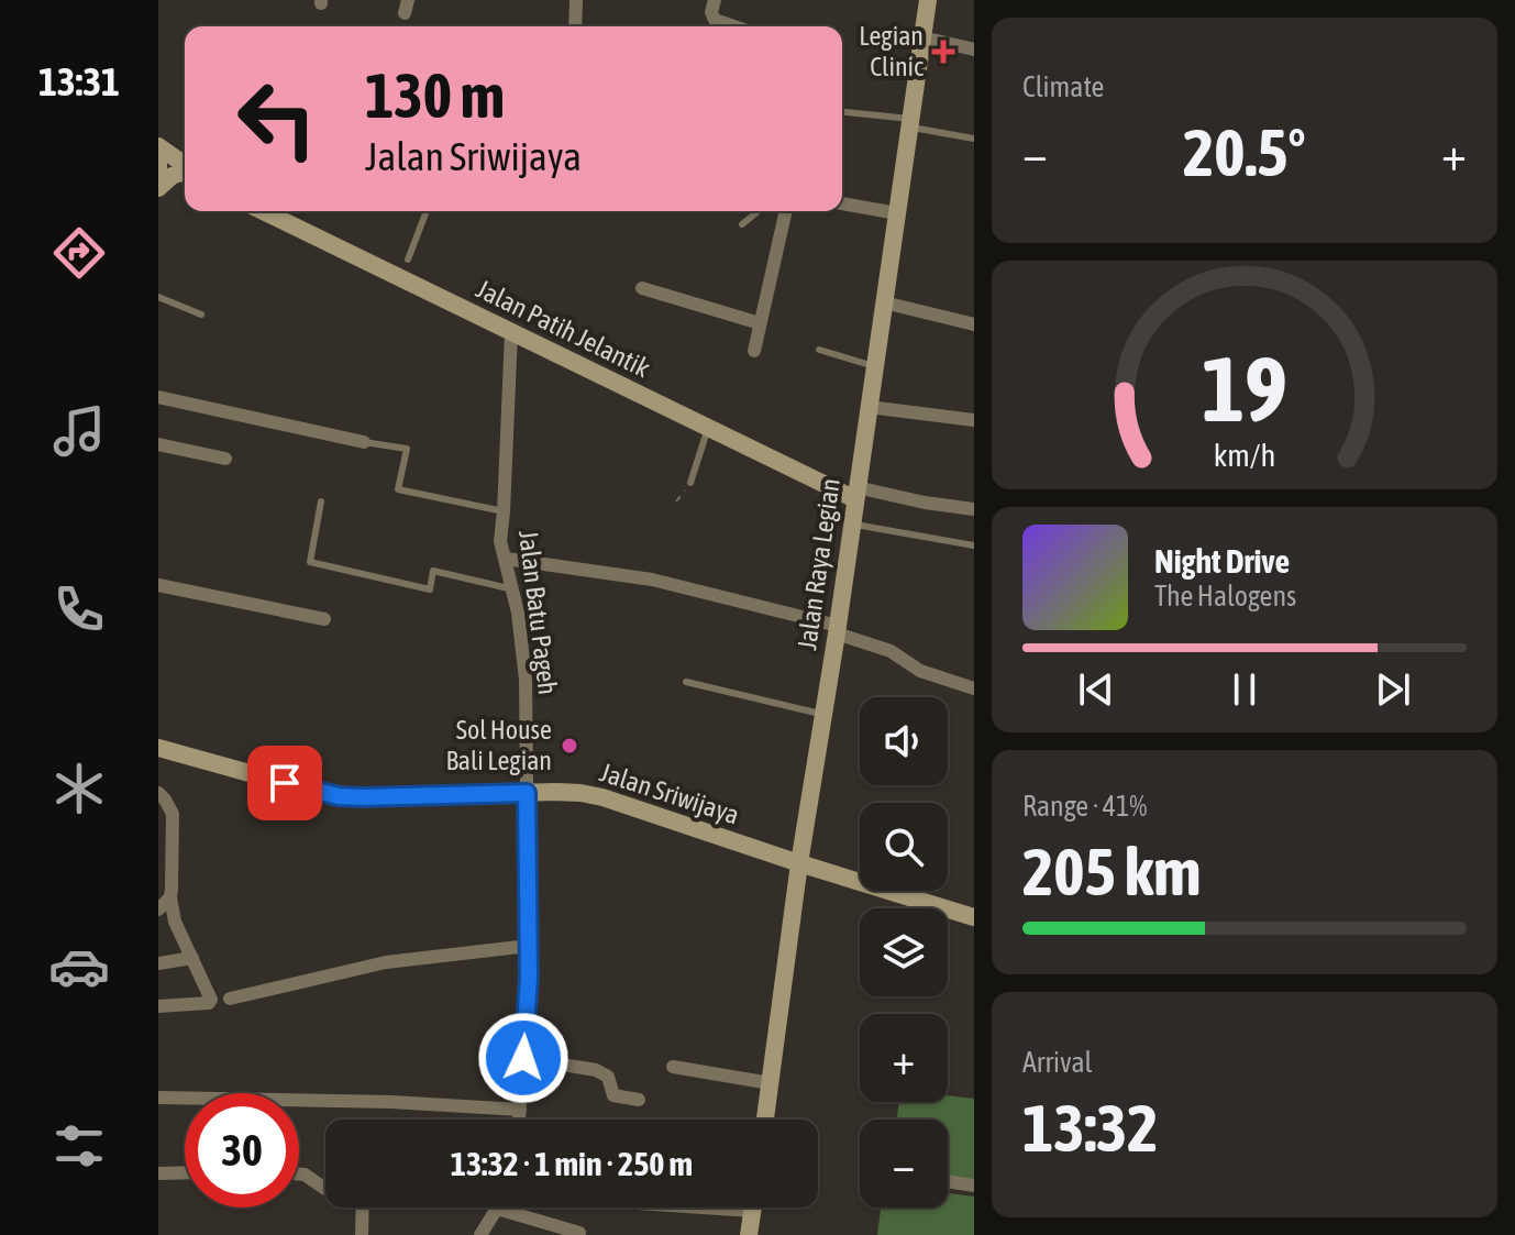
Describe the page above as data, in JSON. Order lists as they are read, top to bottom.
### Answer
{
  "streets": {
    "street": [
      "Jalan Patih Jelantik",
      "Jalan Raya Legian",
      "Jalan Batu Pageh",
      "Jalan Sriwijaya"
    ]
  },
  "crossings": [
    ["Jalan Patih Jelantik", "Jalan Raya Legian"],
    ["Jalan Patih Jelantik", "Jalan Batu Pageh"],
    ["Jalan Raya Legian", "Jalan Sriwijaya"],
    ["Jalan Batu Pageh", "Jalan Sriwijaya"]
  ],
  "places": {
    "health": ["Legian Clinic"],
    "other": ["Sol House Bali Legian"]
  },
  "page": {
    "tabs": "13:31",
    "tile": [
      "Climate",
      ["Range · 41%", "205 km"],
      ["Arrival", "13:32"]
    ],
    "turn": ["130 m", "Jalan Sriwijaya"],
    "heat": ["−", "20.5°", "+"],
    "song": ["Night Drive", "The Halogens"],
    "map_buttons": ["+", "−"],
    "limit": "30",
    "trip": "13:32 · 1 min · 250 m",
    "gauge": ["19", "km/h"]
  }
}
